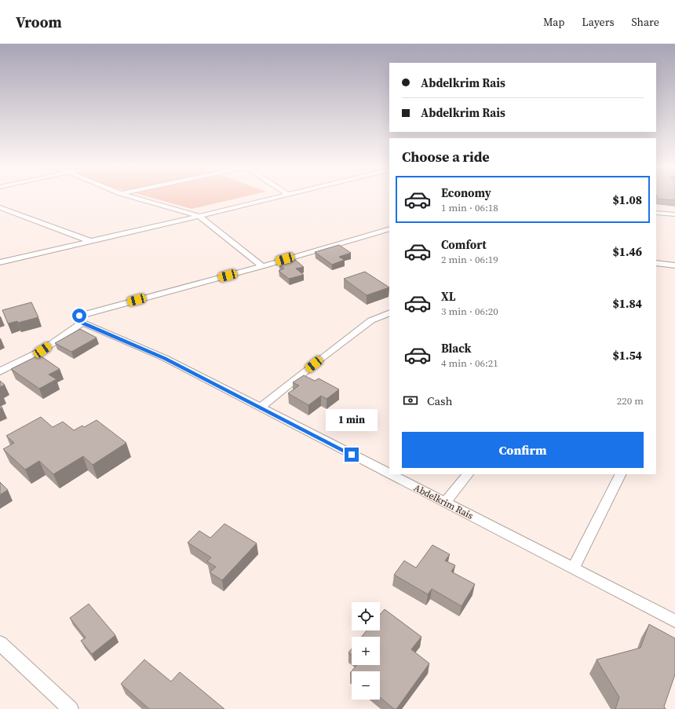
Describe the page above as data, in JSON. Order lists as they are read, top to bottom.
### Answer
{
  "streets": {
    "street": ["Abdelkrim Rais"]
  },
  "page": {
    "header": "Vroom",
    "nav": ["Map", "Layers", "Share"],
    "banner": ["Abdelkrim Rais", "Abdelkrim Rais"],
    "heading": "Choose a ride",
    "list": [
      {
        "name": "Economy",
        "note": "1 min · 06:18",
        "value": "$1.08"
      },
      {
        "name": "Comfort",
        "note": "2 min · 06:19",
        "value": "$1.46"
      },
      {
        "name": "XL",
        "note": "3 min · 06:20",
        "value": "$1.84"
      },
      {
        "name": "Black",
        "note": "4 min · 06:21",
        "value": "$1.54"
      }
    ],
    "pay": ["Cash", "220 m"],
    "bubble": "1 min",
    "buttons": "Confirm",
    "map_buttons": ["+", "−"]
  }
}
